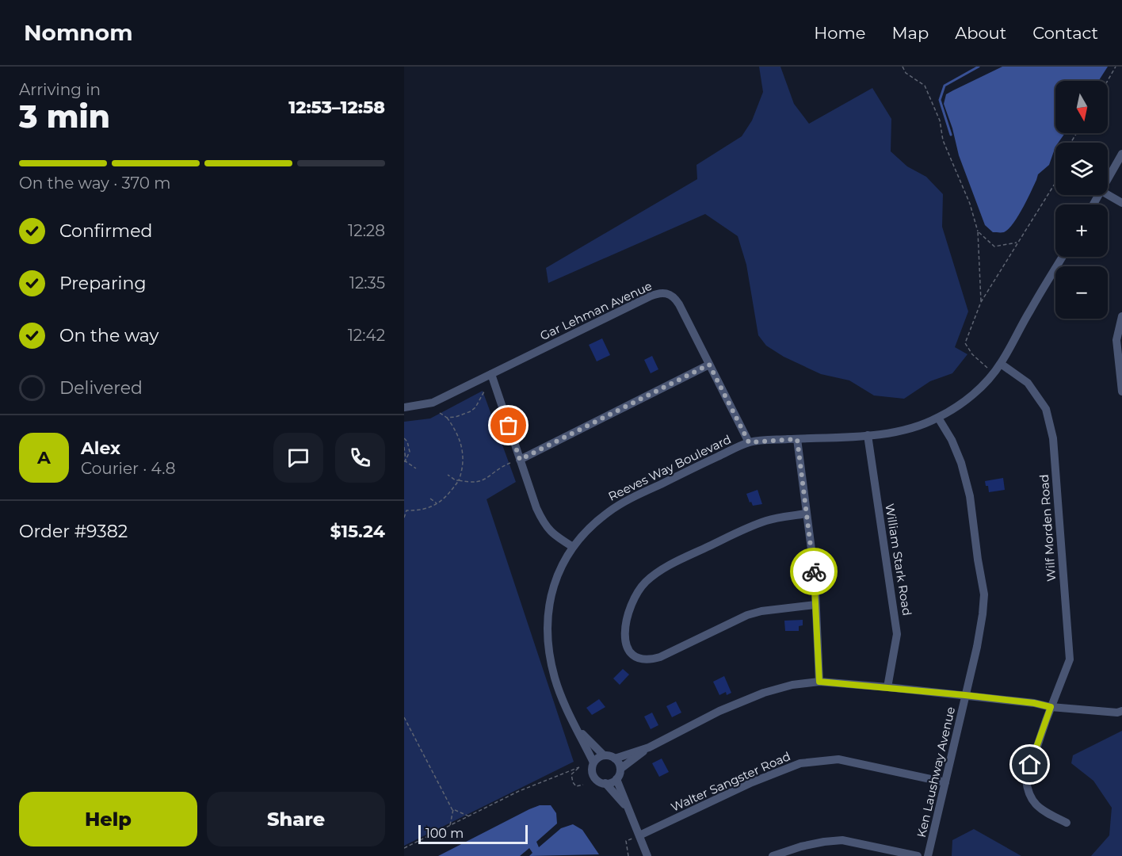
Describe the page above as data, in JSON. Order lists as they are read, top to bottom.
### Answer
{
  "streets": {
    "street": [
      "Gar Lehman Avenue",
      "Reeves Way Boulevard",
      "Wilf Morden Road",
      "William Stark Road",
      "Ken Laushway Avenue",
      "Walter Sangster Road"
    ]
  },
  "crossings": [
    ["Gar Lehman Avenue", "Reeves Way Boulevard"],
    ["Reeves Way Boulevard", "Wilf Morden Road"],
    ["Reeves Way Boulevard", "William Stark Road"],
    ["Reeves Way Boulevard", "Ken Laushway Avenue"],
    ["Ken Laushway Avenue", "Walter Sangster Road"]
  ],
  "scale_bar": "100 m",
  "north": "bottom",
  "page": {
    "header": "Nomnom",
    "nav": [
      "Home",
      "Map",
      "About",
      "Contact"
    ],
    "heading": ["3 min", "Arriving in", "12:53–12:58"],
    "panel": [
      "Alex",
      "Courier · 4.8",
      "Order #9382",
      "$15.24"
    ],
    "map_buttons": ["+", "−"],
    "bar": "On the way · 370 m",
    "list": [
      ["Confirmed", "12:28"],
      ["Preparing", "12:35"],
      ["On the way", "12:42"],
      "Delivered"
    ],
    "round": "A",
    "buttons": ["Help", "Share"],
    "scale": "100 m"
  }
}
